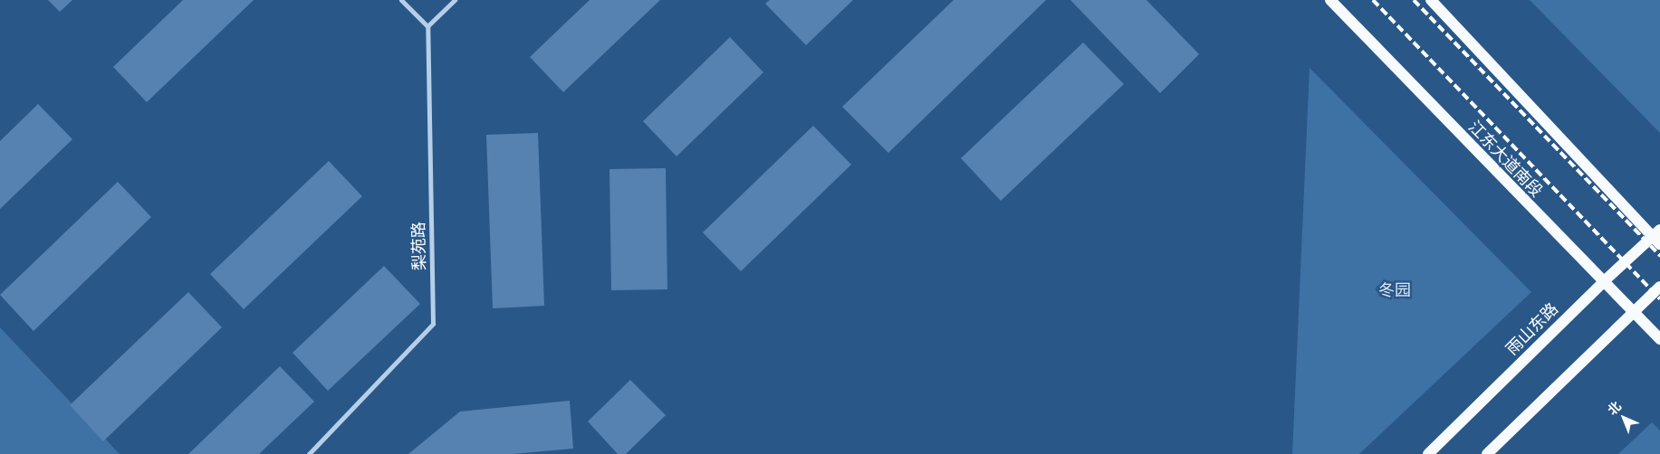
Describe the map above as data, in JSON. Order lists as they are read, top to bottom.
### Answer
{
  "streets": {
    "main road": ["江东大道南段", "雨山东路"],
    "street": ["梨苑路"]
  },
  "crossings": [
    ["江东大道南段", "雨山东路"]
  ],
  "parks": ["冬园"],
  "north": "top left"
}
